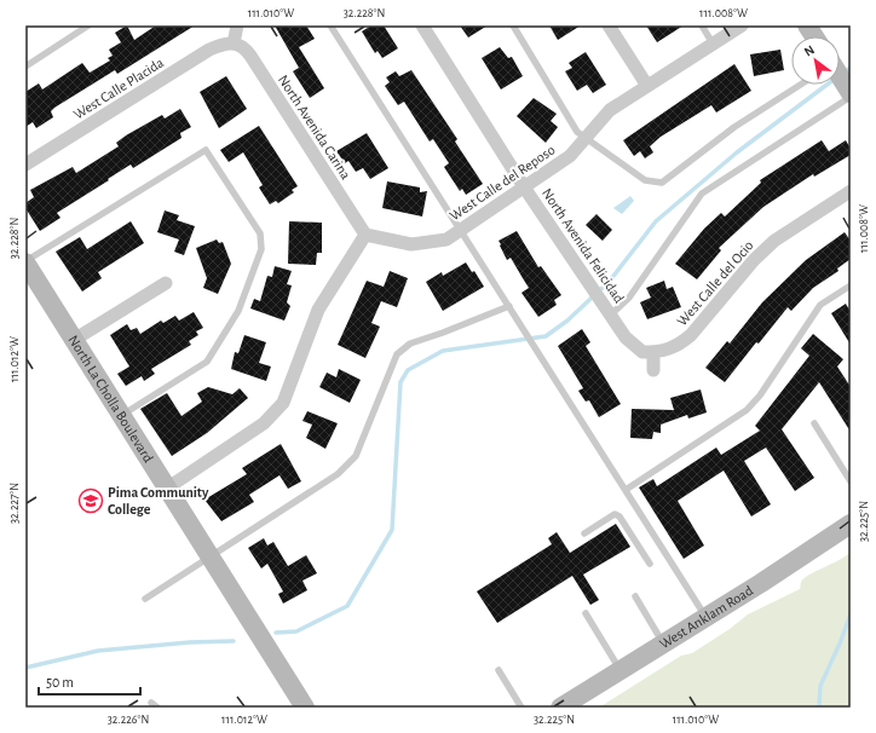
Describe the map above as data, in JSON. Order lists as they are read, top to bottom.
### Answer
{
  "streets": {
    "street": [
      "West Calle Placida",
      "North Avenida Carina",
      "West Calle del Reposo",
      "North Avenida Felicidad",
      "West Calle del Ocio",
      "North La Cholla Boulevard",
      "West Anklam Road"
    ]
  },
  "crossings": [
    ["West Calle Placida", "North Avenida Carina"],
    ["North Avenida Carina", "West Calle del Reposo"],
    ["West Calle del Reposo", "North Avenida Felicidad"],
    ["North Avenida Felicidad", "West Calle del Ocio"]
  ],
  "places": {
    "school or university": ["Pima Community College"]
  },
  "scale_bar": "50 m",
  "north": "top left",
  "coordinates": [
    "111.010°W",
    "32.228°N",
    "111.008°W",
    "111.012°W",
    "32.227°N",
    "32.225°N",
    "32.226°N"
  ]
}
